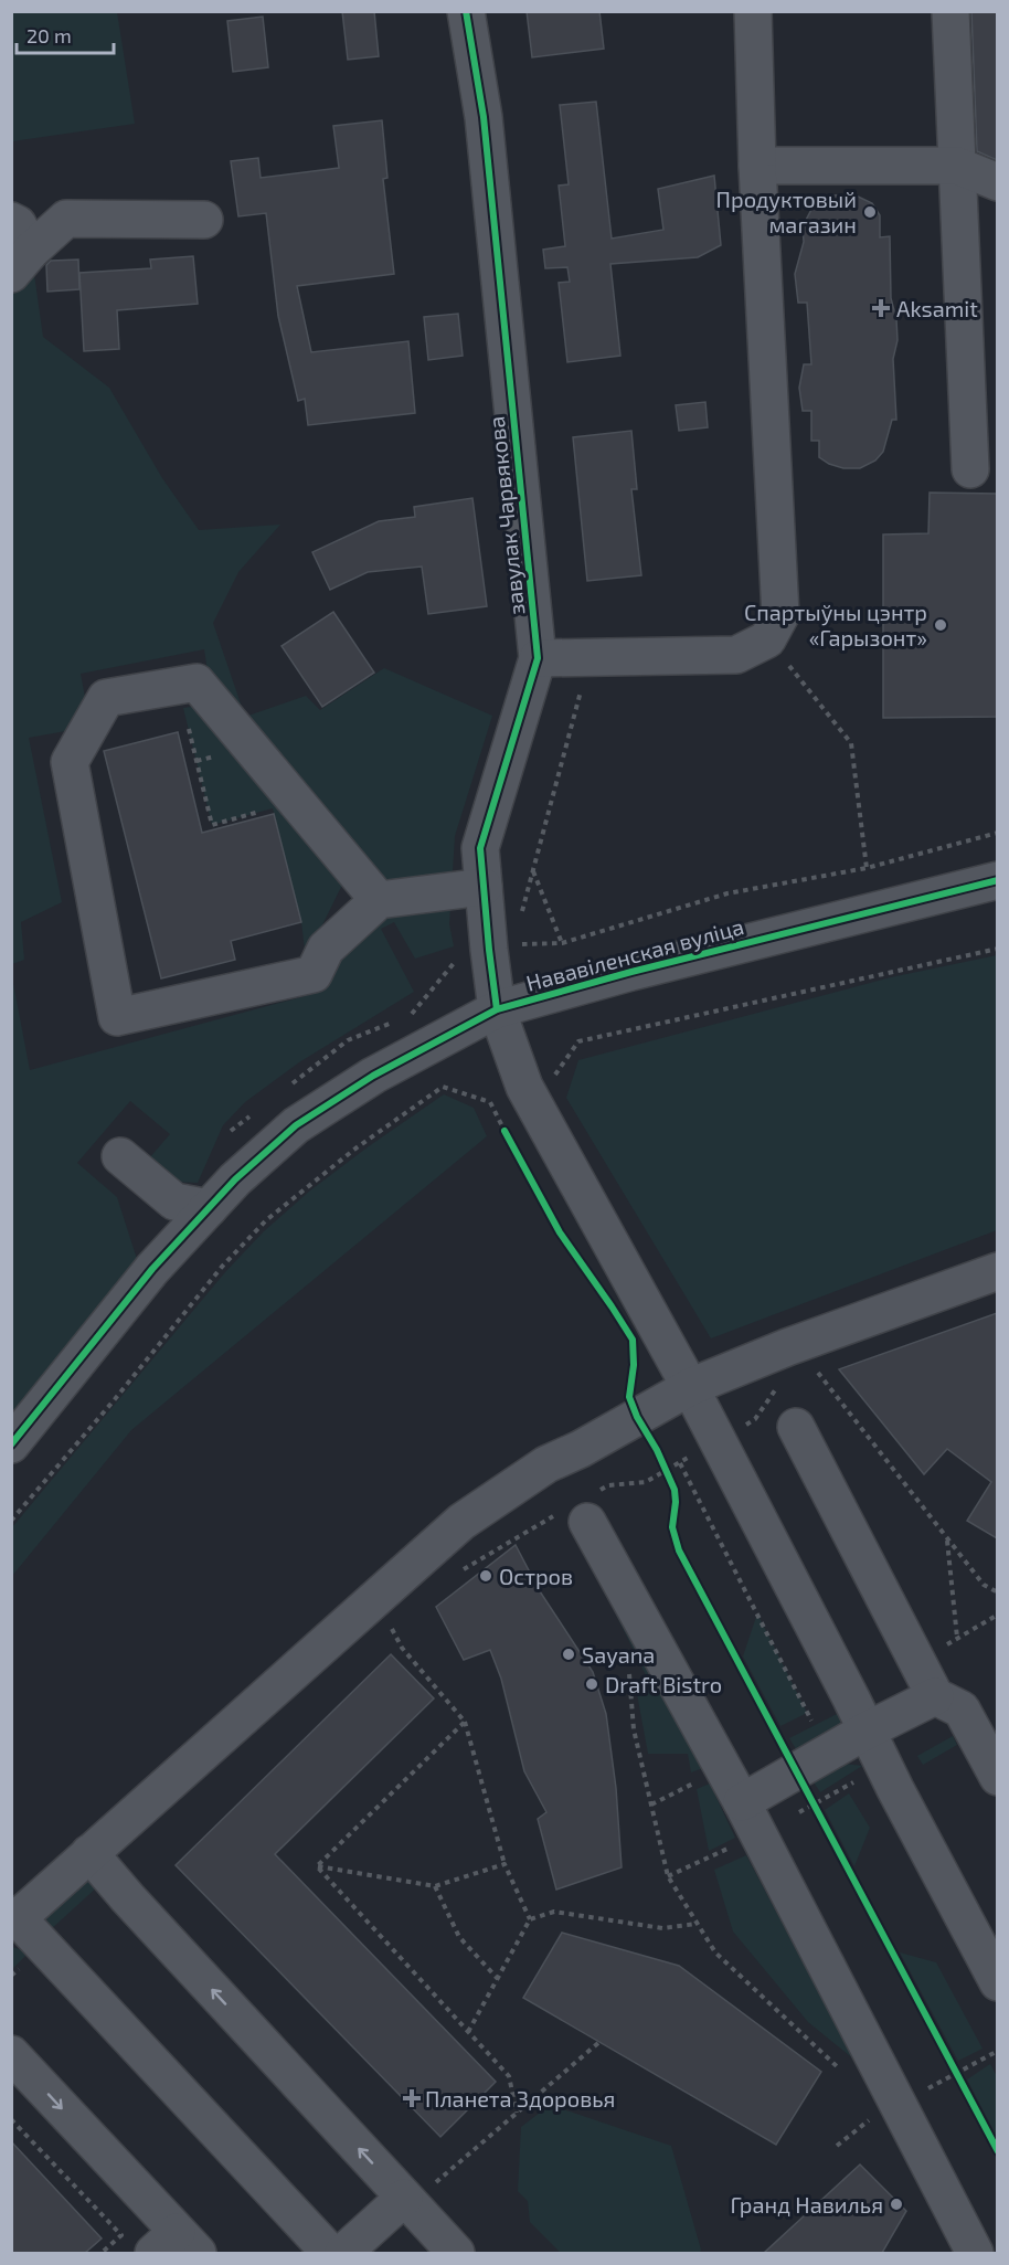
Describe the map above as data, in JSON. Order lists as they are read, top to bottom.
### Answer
{
  "streets": {
    "street": ["завулак Чарвякова", "Нававіленская вуліца"]
  },
  "crossings": [
    ["завулак Чарвякова", "Нававіленская вуліца"]
  ],
  "places": {
    "other": [
      "Продуктовый магазин",
      "Спартыўны цэнтр «Гарызонт»",
      "Остров",
      "Sayana",
      "Draft Bistro",
      "Гранд Навилья"
    ],
    "health": ["Aksamit", "Планета Здоровья"]
  },
  "scale_bar": "20 m"
}
